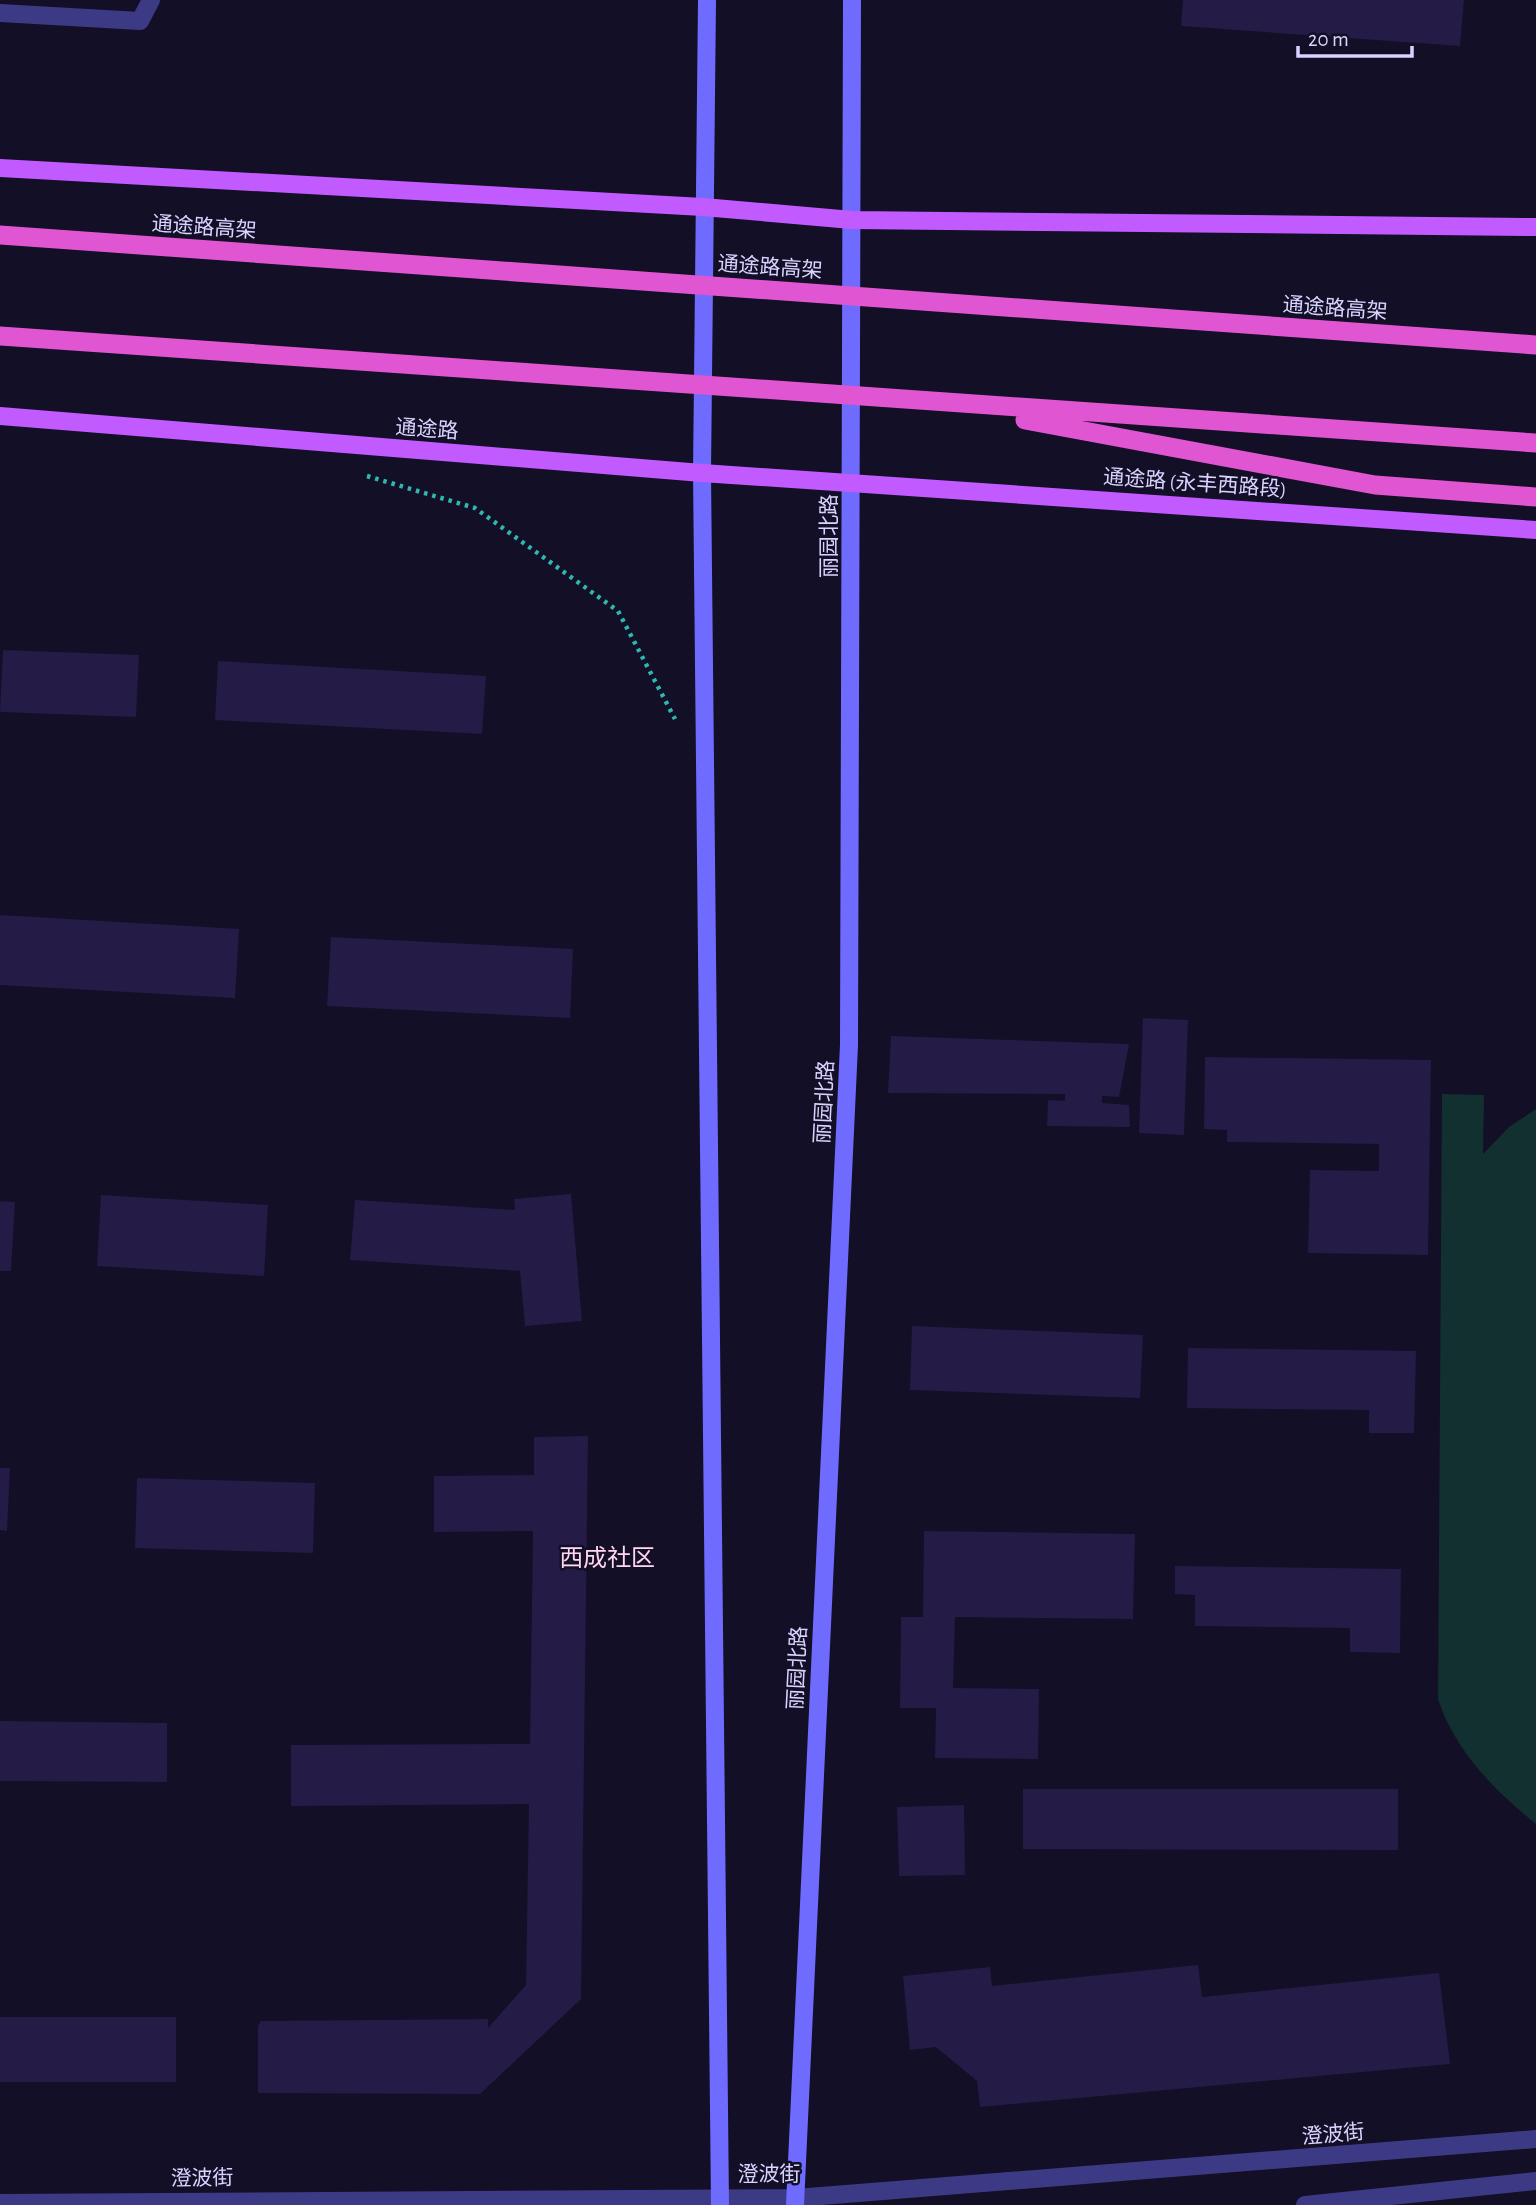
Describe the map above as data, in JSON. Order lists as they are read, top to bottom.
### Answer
{
  "streets": {
    "highway": ["通途路高架"],
    "main road": ["通途路", "通途路 (永丰西路段)", "丽园北路"],
    "street": ["澄波街"]
  },
  "crossings": [
    ["通途路", "通途路 (永丰西路段)"],
    ["通途路", "丽园北路"],
    ["通途路 (永丰西路段)", "丽园北路"],
    ["丽园北路", "澄波街"]
  ],
  "districts": ["西成社区"],
  "scale_bar": "20 m"
}
